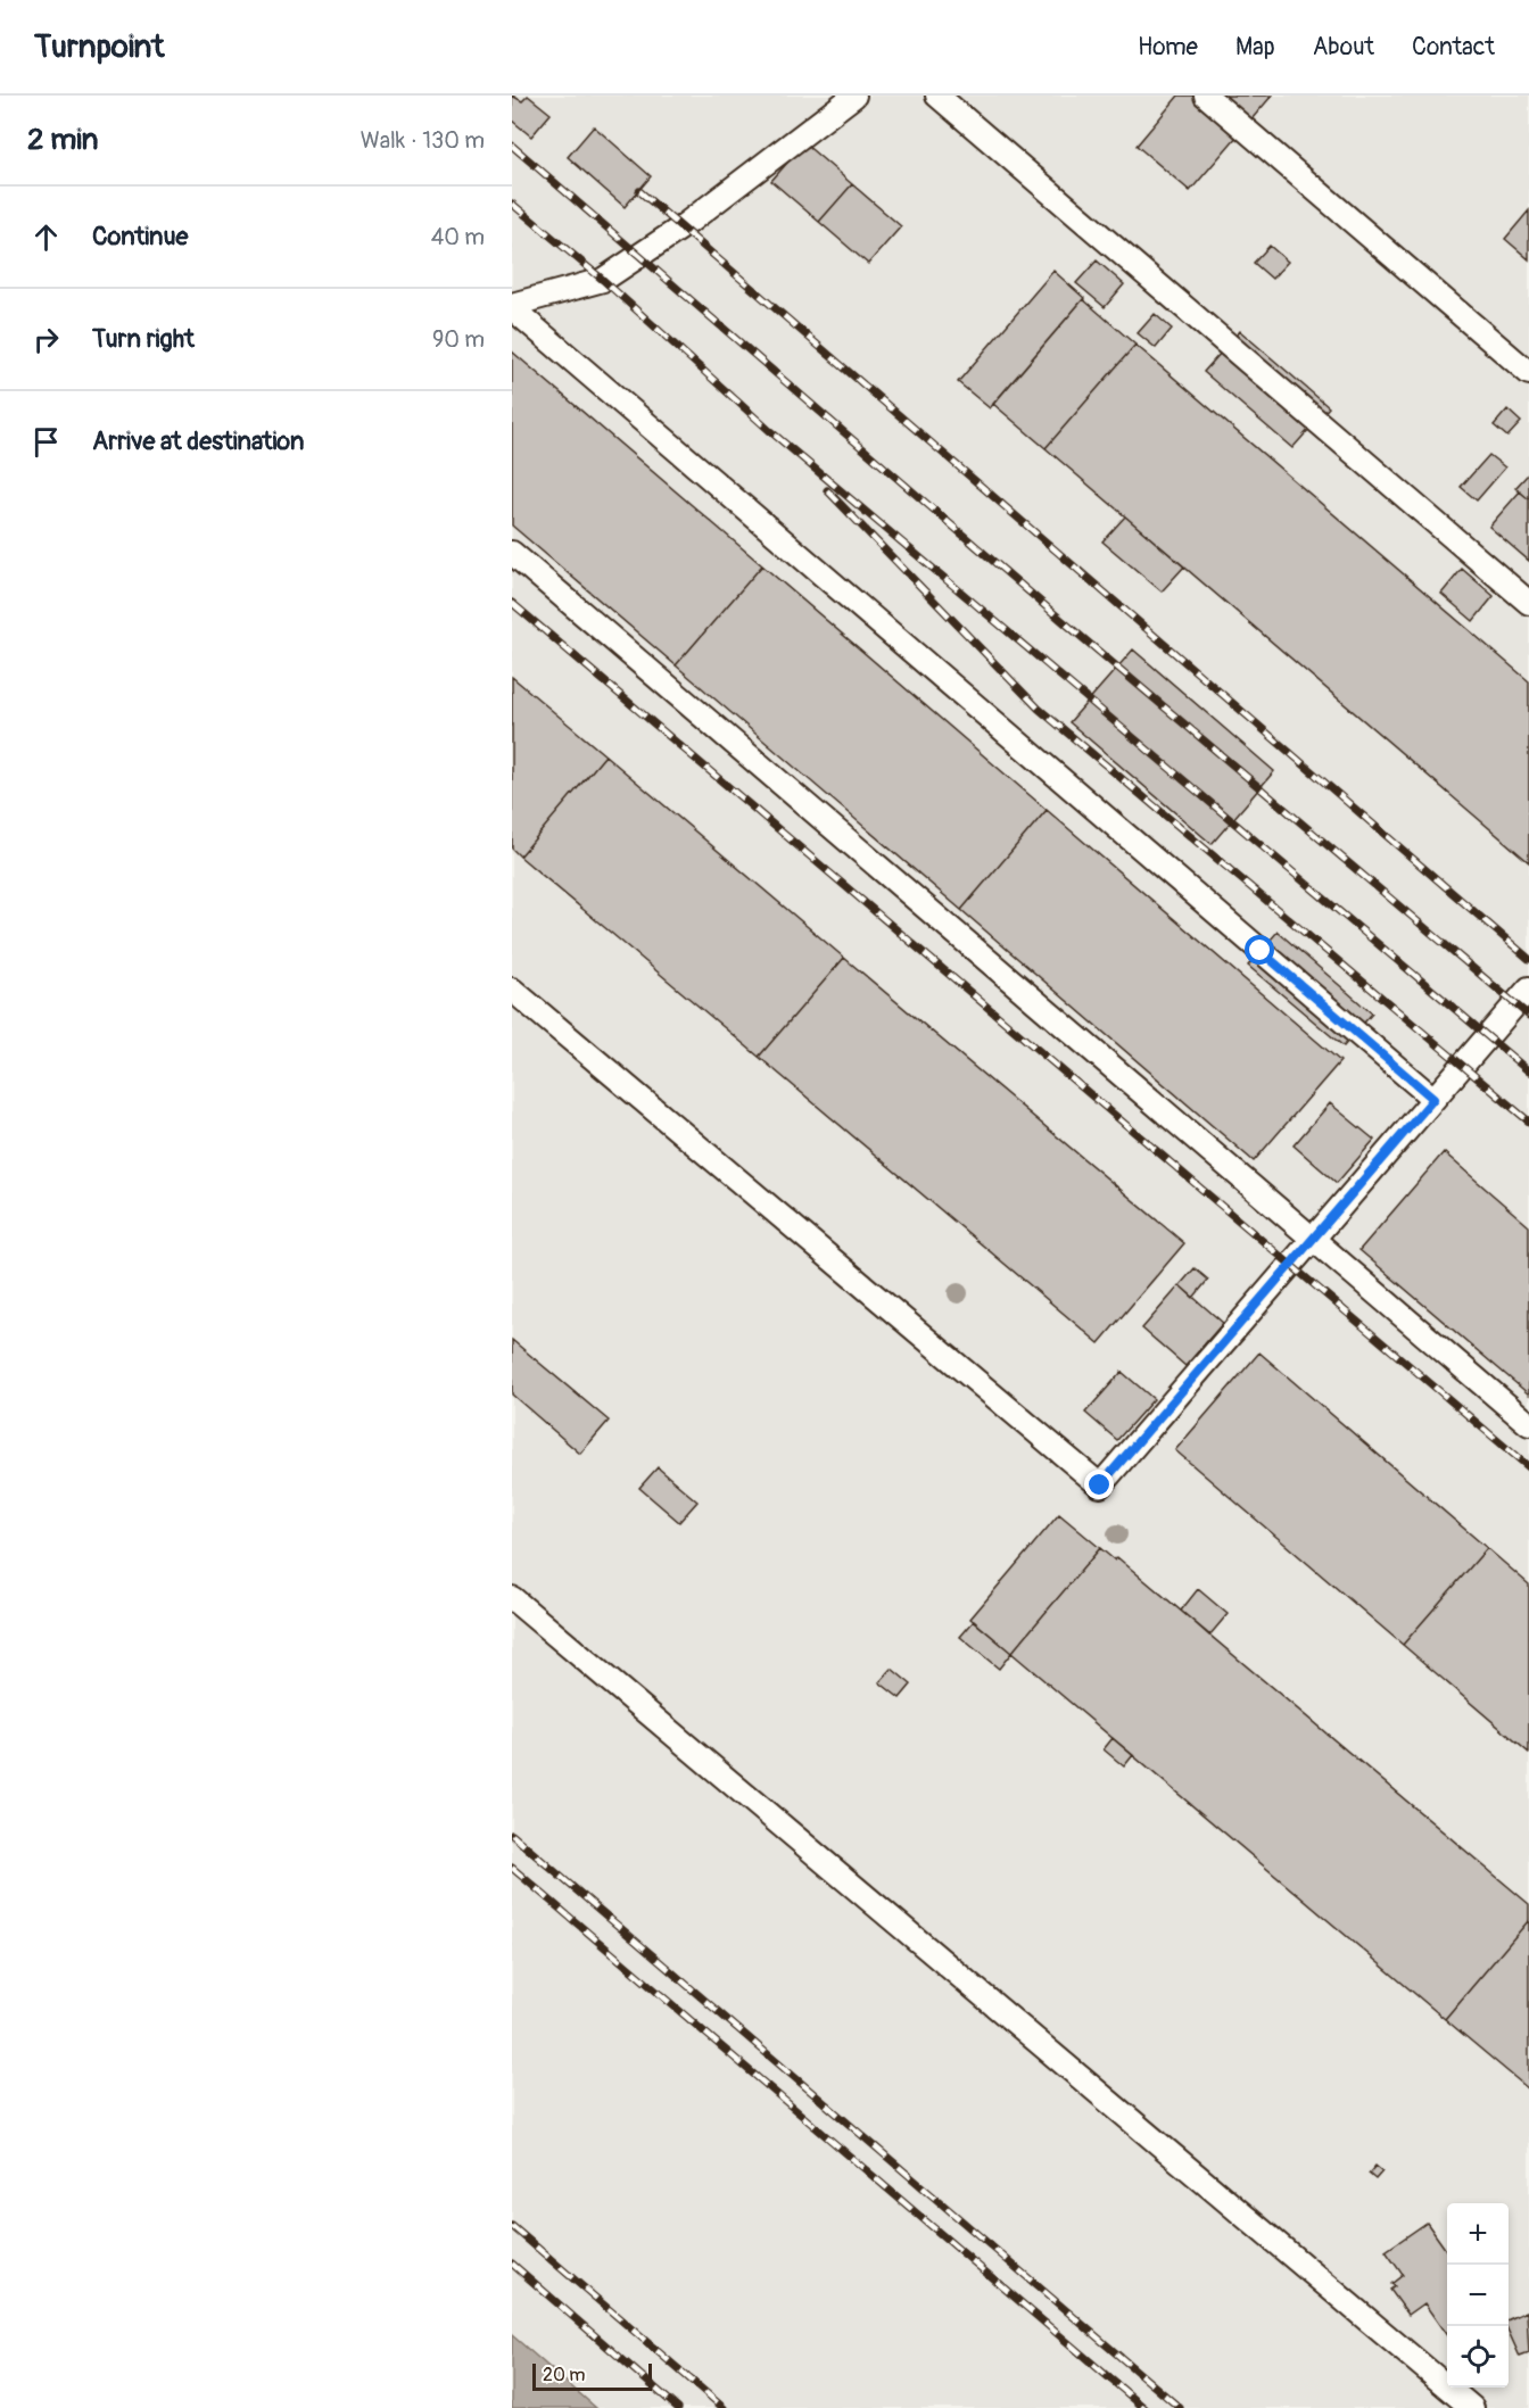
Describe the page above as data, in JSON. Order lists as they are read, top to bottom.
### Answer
{
  "scale_bar": "20 m",
  "page": {
    "header": "Turnpoint",
    "nav": [
      "Home",
      "Map",
      "About",
      "Contact"
    ],
    "heading": ["2 min", "Walk · 130 m"],
    "list": [
      ["Continue", "40 m"],
      ["Turn right", "90 m"],
      "Arrive at destination"
    ],
    "map_buttons": ["+", "−"],
    "scale": "20 m"
  }
}
